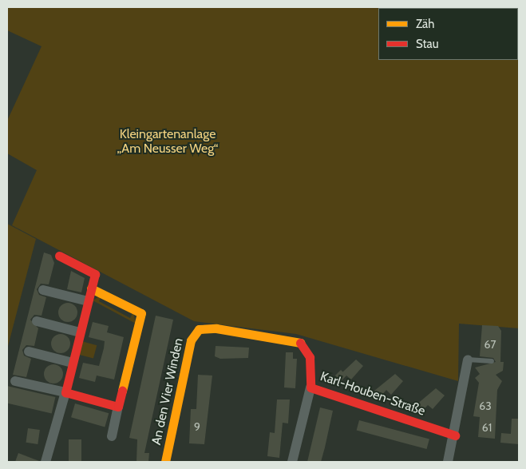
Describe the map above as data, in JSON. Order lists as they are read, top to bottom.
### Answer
{
  "streets": {
    "street": ["An den Vier Winden", "Karl-Houben-Straße"]
  },
  "crossings": [
    ["An den Vier Winden", "Karl-Houben-Straße"]
  ],
  "parks": ["Kleingartenanlage „Am Neusser Weg“"],
  "house_numbers": [
    "67",
    "63",
    "9",
    "61"
  ],
  "legend": ["Zäh", "Stau"]
}
